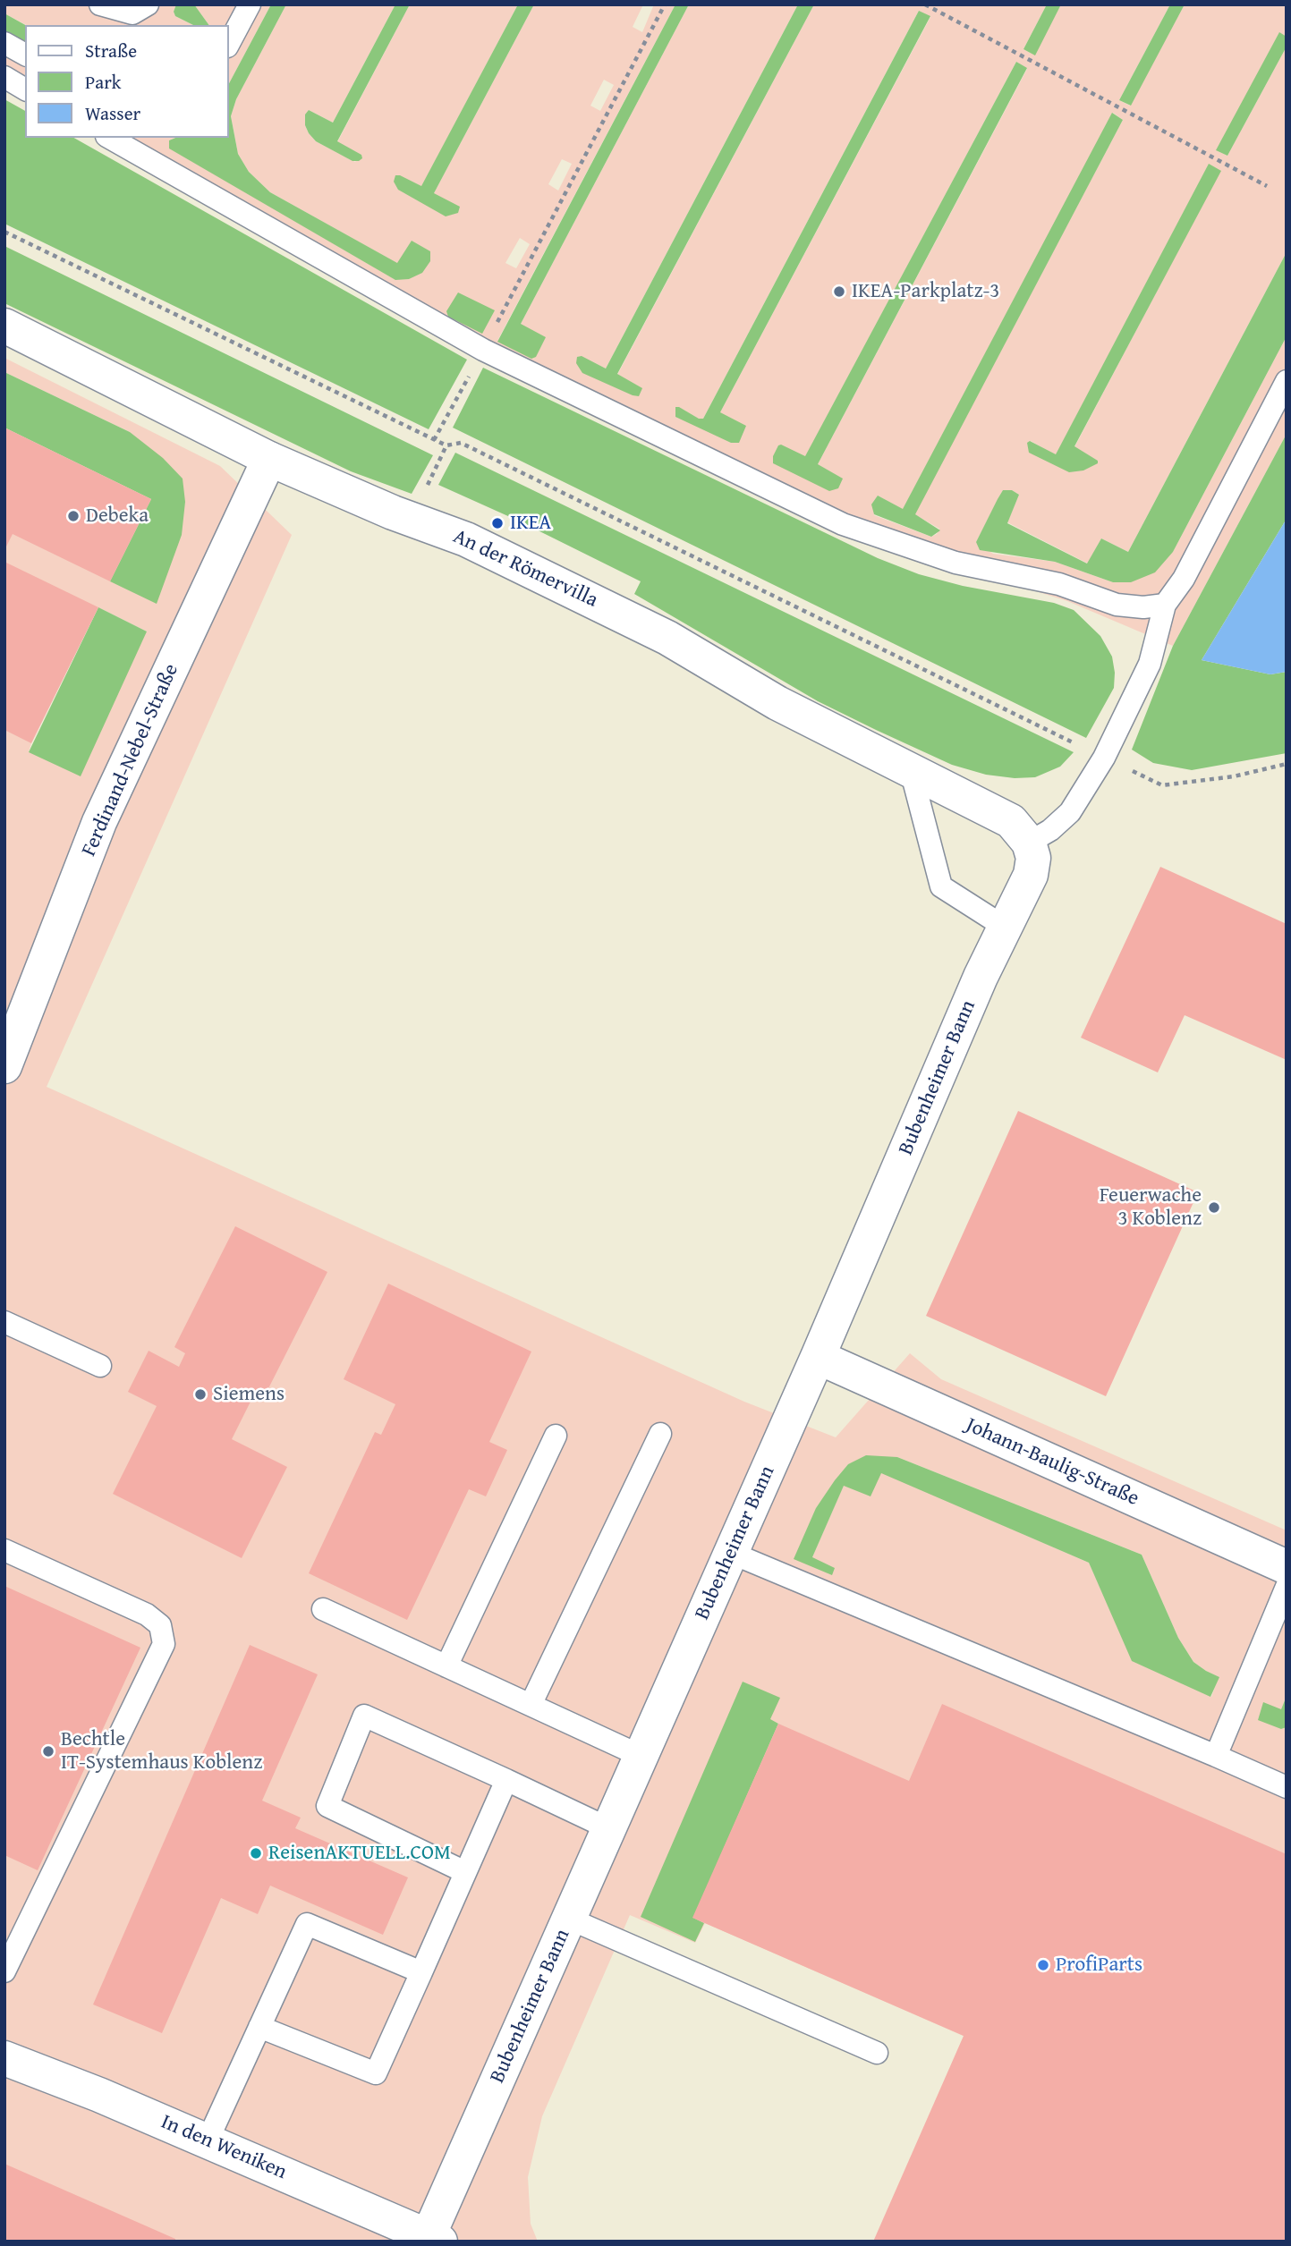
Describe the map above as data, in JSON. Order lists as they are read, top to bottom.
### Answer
{
  "streets": {
    "street": [
      "An der Römervilla",
      "Ferdinand-Nebel-Straße",
      "Bubenheimer Bann",
      "Johann-Baulig-Straße",
      "In den Weniken"
    ]
  },
  "crossings": [
    ["An der Römervilla", "Ferdinand-Nebel-Straße"],
    ["An der Römervilla", "Bubenheimer Bann"],
    ["Bubenheimer Bann", "Johann-Baulig-Straße"],
    ["Bubenheimer Bann", "In den Weniken"]
  ],
  "places": [
    "IKEA-Parkplatz-3",
    "Debeka",
    "IKEA",
    "Feuerwache 3 Koblenz",
    "Siemens",
    "Bechtle IT-Systemhaus Koblenz",
    "ReisenAKTUELL.COM",
    "ProfiParts"
  ],
  "legend": ["Straße", "Park", "Wasser"]
}
